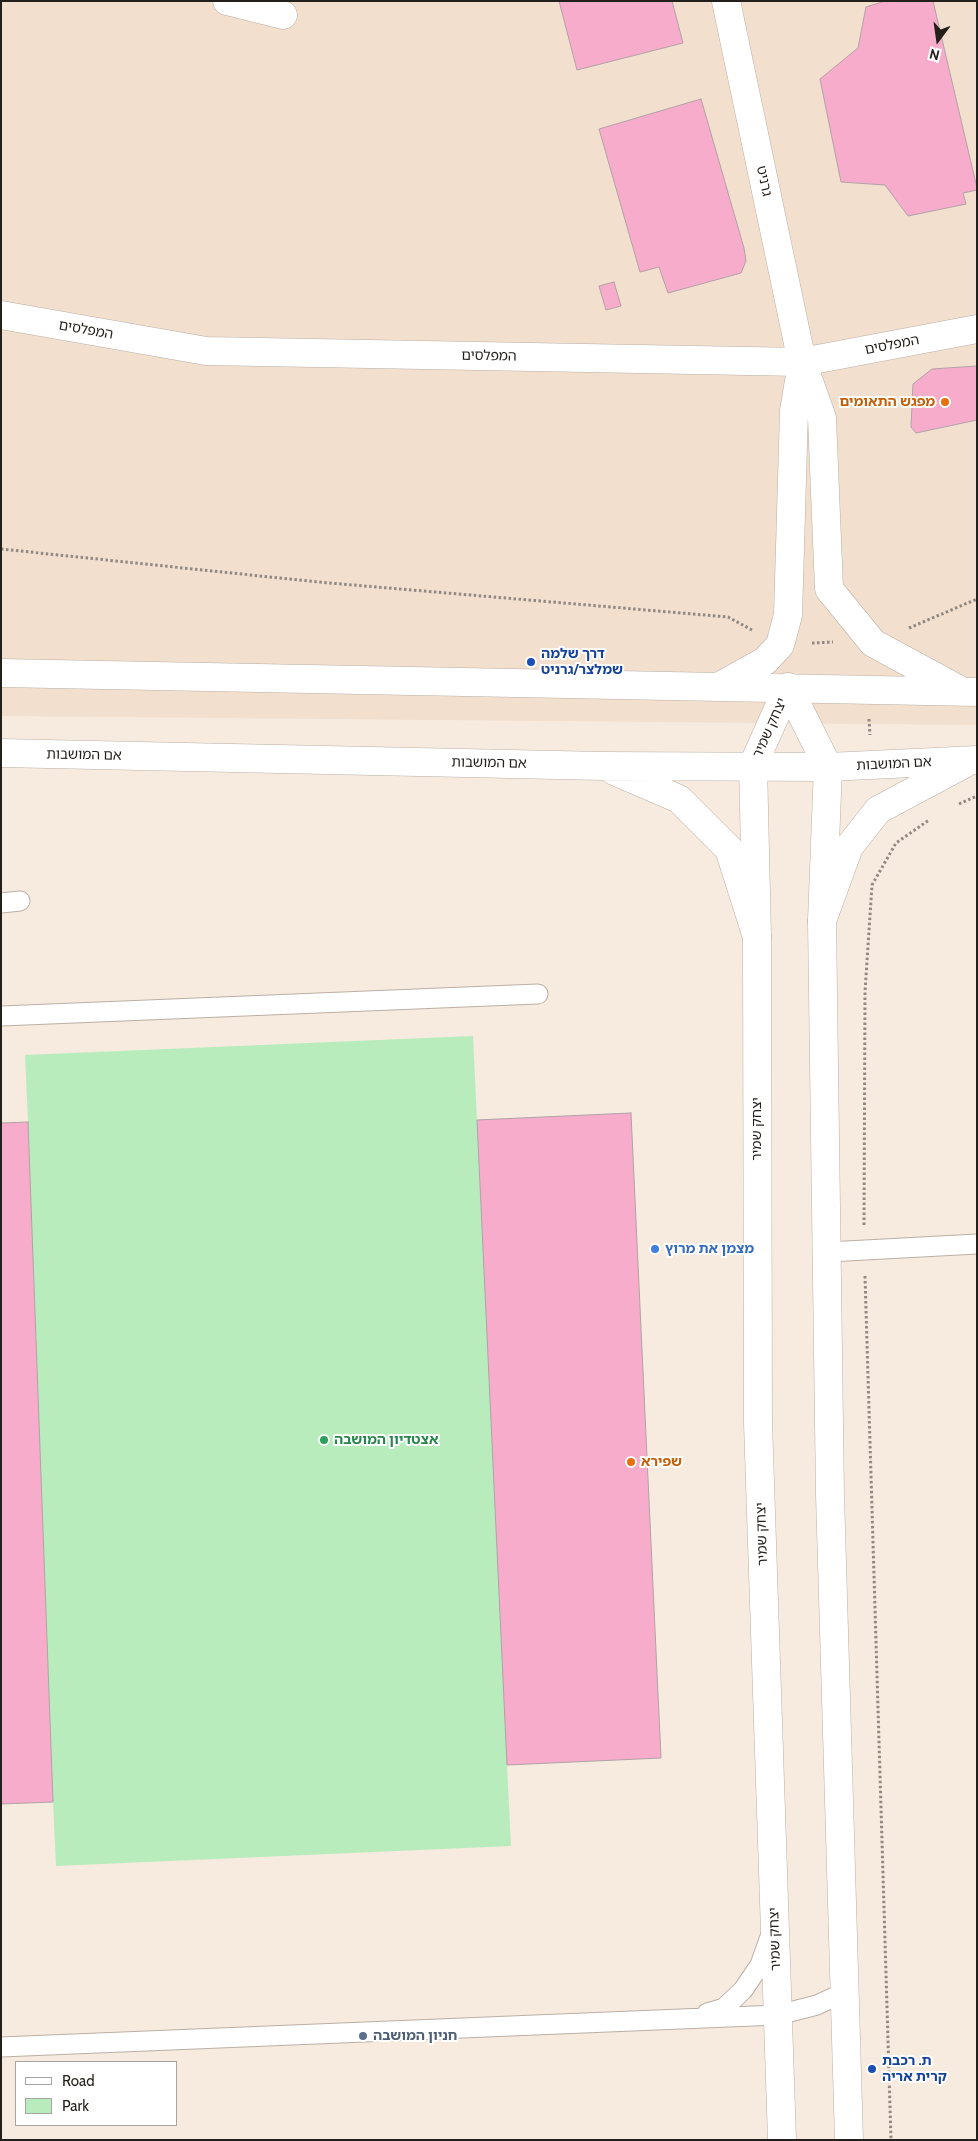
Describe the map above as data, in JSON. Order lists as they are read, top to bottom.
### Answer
{
  "streets": {
    "street": [
      "גרניט",
      "המפלסים",
      "יצחק שמיר",
      "אם המושבות"
    ]
  },
  "crossings": [
    ["גרניט", "המפלסים"],
    ["יצחק שמיר", "אם המושבות"]
  ],
  "places": [
    "מפגש התאומים",
    "דרך שלמה שמלצר/גרניט",
    "מצמן את מרוץ",
    "אצטדיון המושבה",
    "שפירא",
    "חניון המושבה",
    "ת. רכבת קרית אריה"
  ],
  "legend": ["Road", "Park"],
  "north": "bottom"
}
